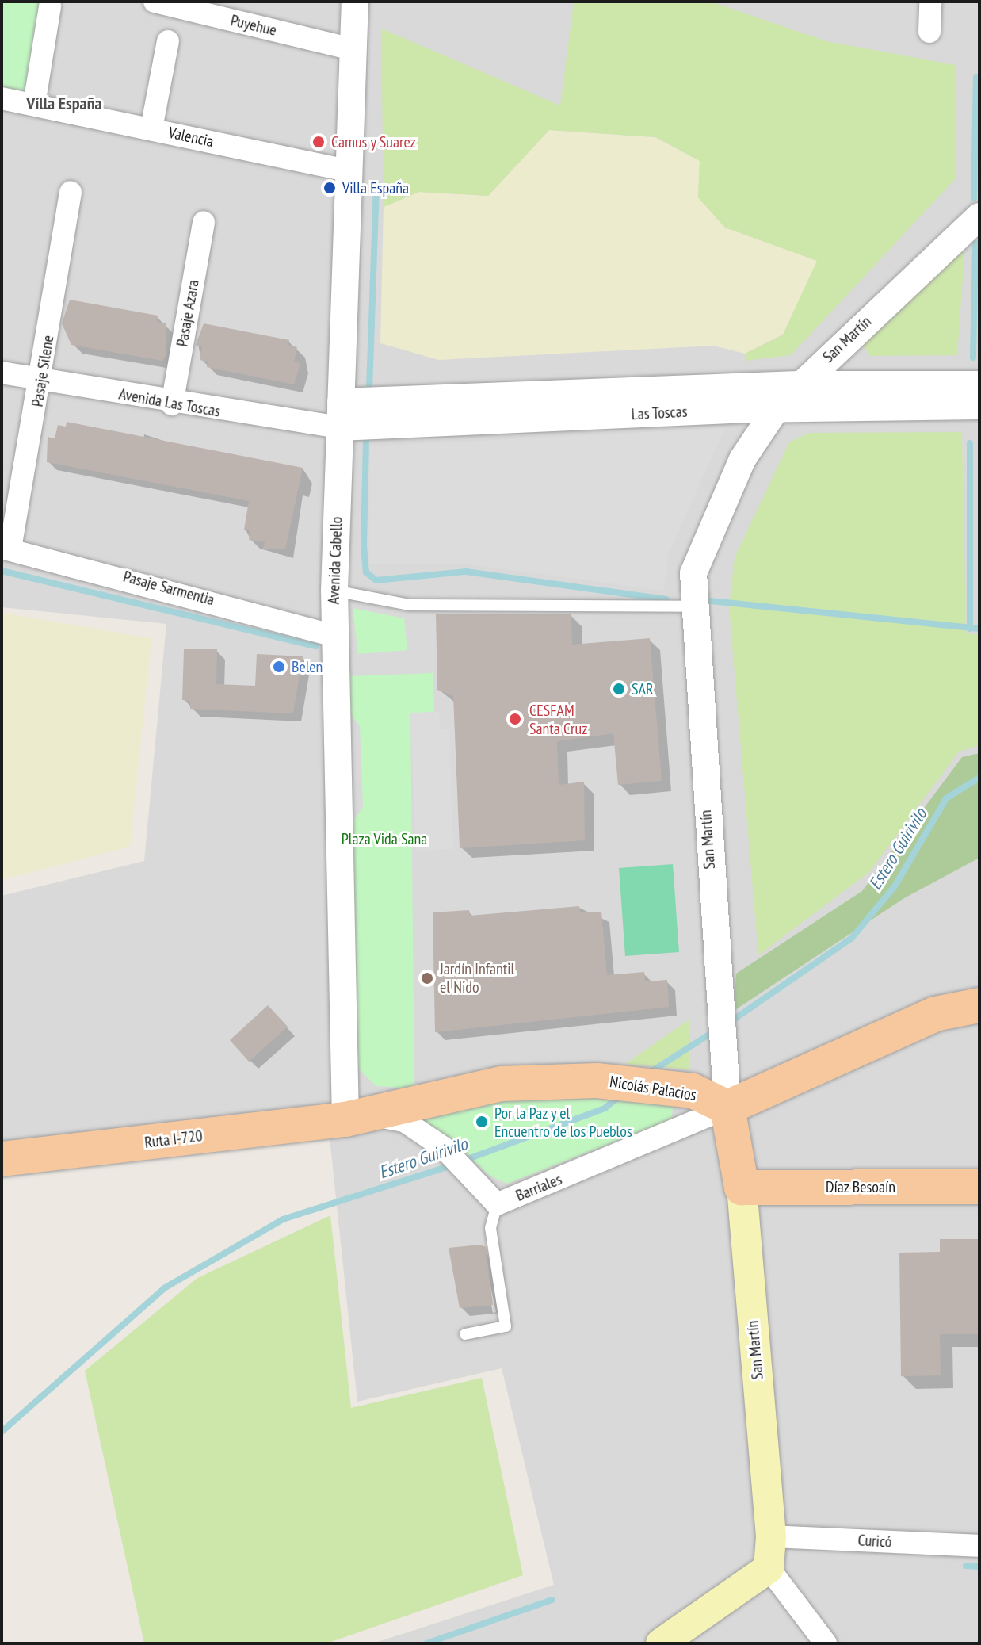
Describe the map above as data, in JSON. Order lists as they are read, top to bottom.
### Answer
{
  "streets": {
    "main road": [
      "San Martín",
      "Nicolás Palacios",
      "Ruta I-720",
      "Díaz Besoaín"
    ],
    "street": [
      "Puyehue",
      "Valencia",
      "Pasaje Azara",
      "Pasaje Silene",
      "Avenida Las Toscas",
      "Las Toscas",
      "Avenida Cabello",
      "Pasaje Sarmentia",
      "Barriales",
      "Curicó"
    ]
  },
  "crossings": [
    ["Puyehue", "Avenida Cabello"],
    ["Valencia", "Avenida Cabello"],
    ["Pasaje Azara", "Avenida Las Toscas"],
    ["San Martín", "Las Toscas"],
    ["San Martín", "Nicolás Palacios"],
    ["San Martín", "Díaz Besoaín"],
    ["San Martín", "Barriales"],
    ["San Martín", "Curicó"],
    ["Pasaje Silene", "Avenida Las Toscas"],
    ["Pasaje Silene", "Pasaje Sarmentia"],
    ["Avenida Las Toscas", "Las Toscas"],
    ["Avenida Las Toscas", "Avenida Cabello"],
    ["Las Toscas", "Avenida Cabello"],
    ["Avenida Cabello", "Pasaje Sarmentia"],
    ["Avenida Cabello", "Nicolás Palacios"],
    ["Avenida Cabello", "Ruta I-720"],
    ["Avenida Cabello", "Barriales"],
    ["Nicolás Palacios", "Ruta I-720"],
    ["Nicolás Palacios", "Barriales"],
    ["Ruta I-720", "Barriales"]
  ],
  "districts": ["Villa España"],
  "water": ["Estero Guirivilo"],
  "parks": ["Plaza Vida Sana"],
  "places": [
    "Camus y Suarez",
    "Villa España",
    "Belen",
    "SAR",
    "CESFAM Santa Cruz",
    "Jardín Infantil el Nido",
    "Por la Paz y el Encuentro de los Pueblos"
  ]
}
